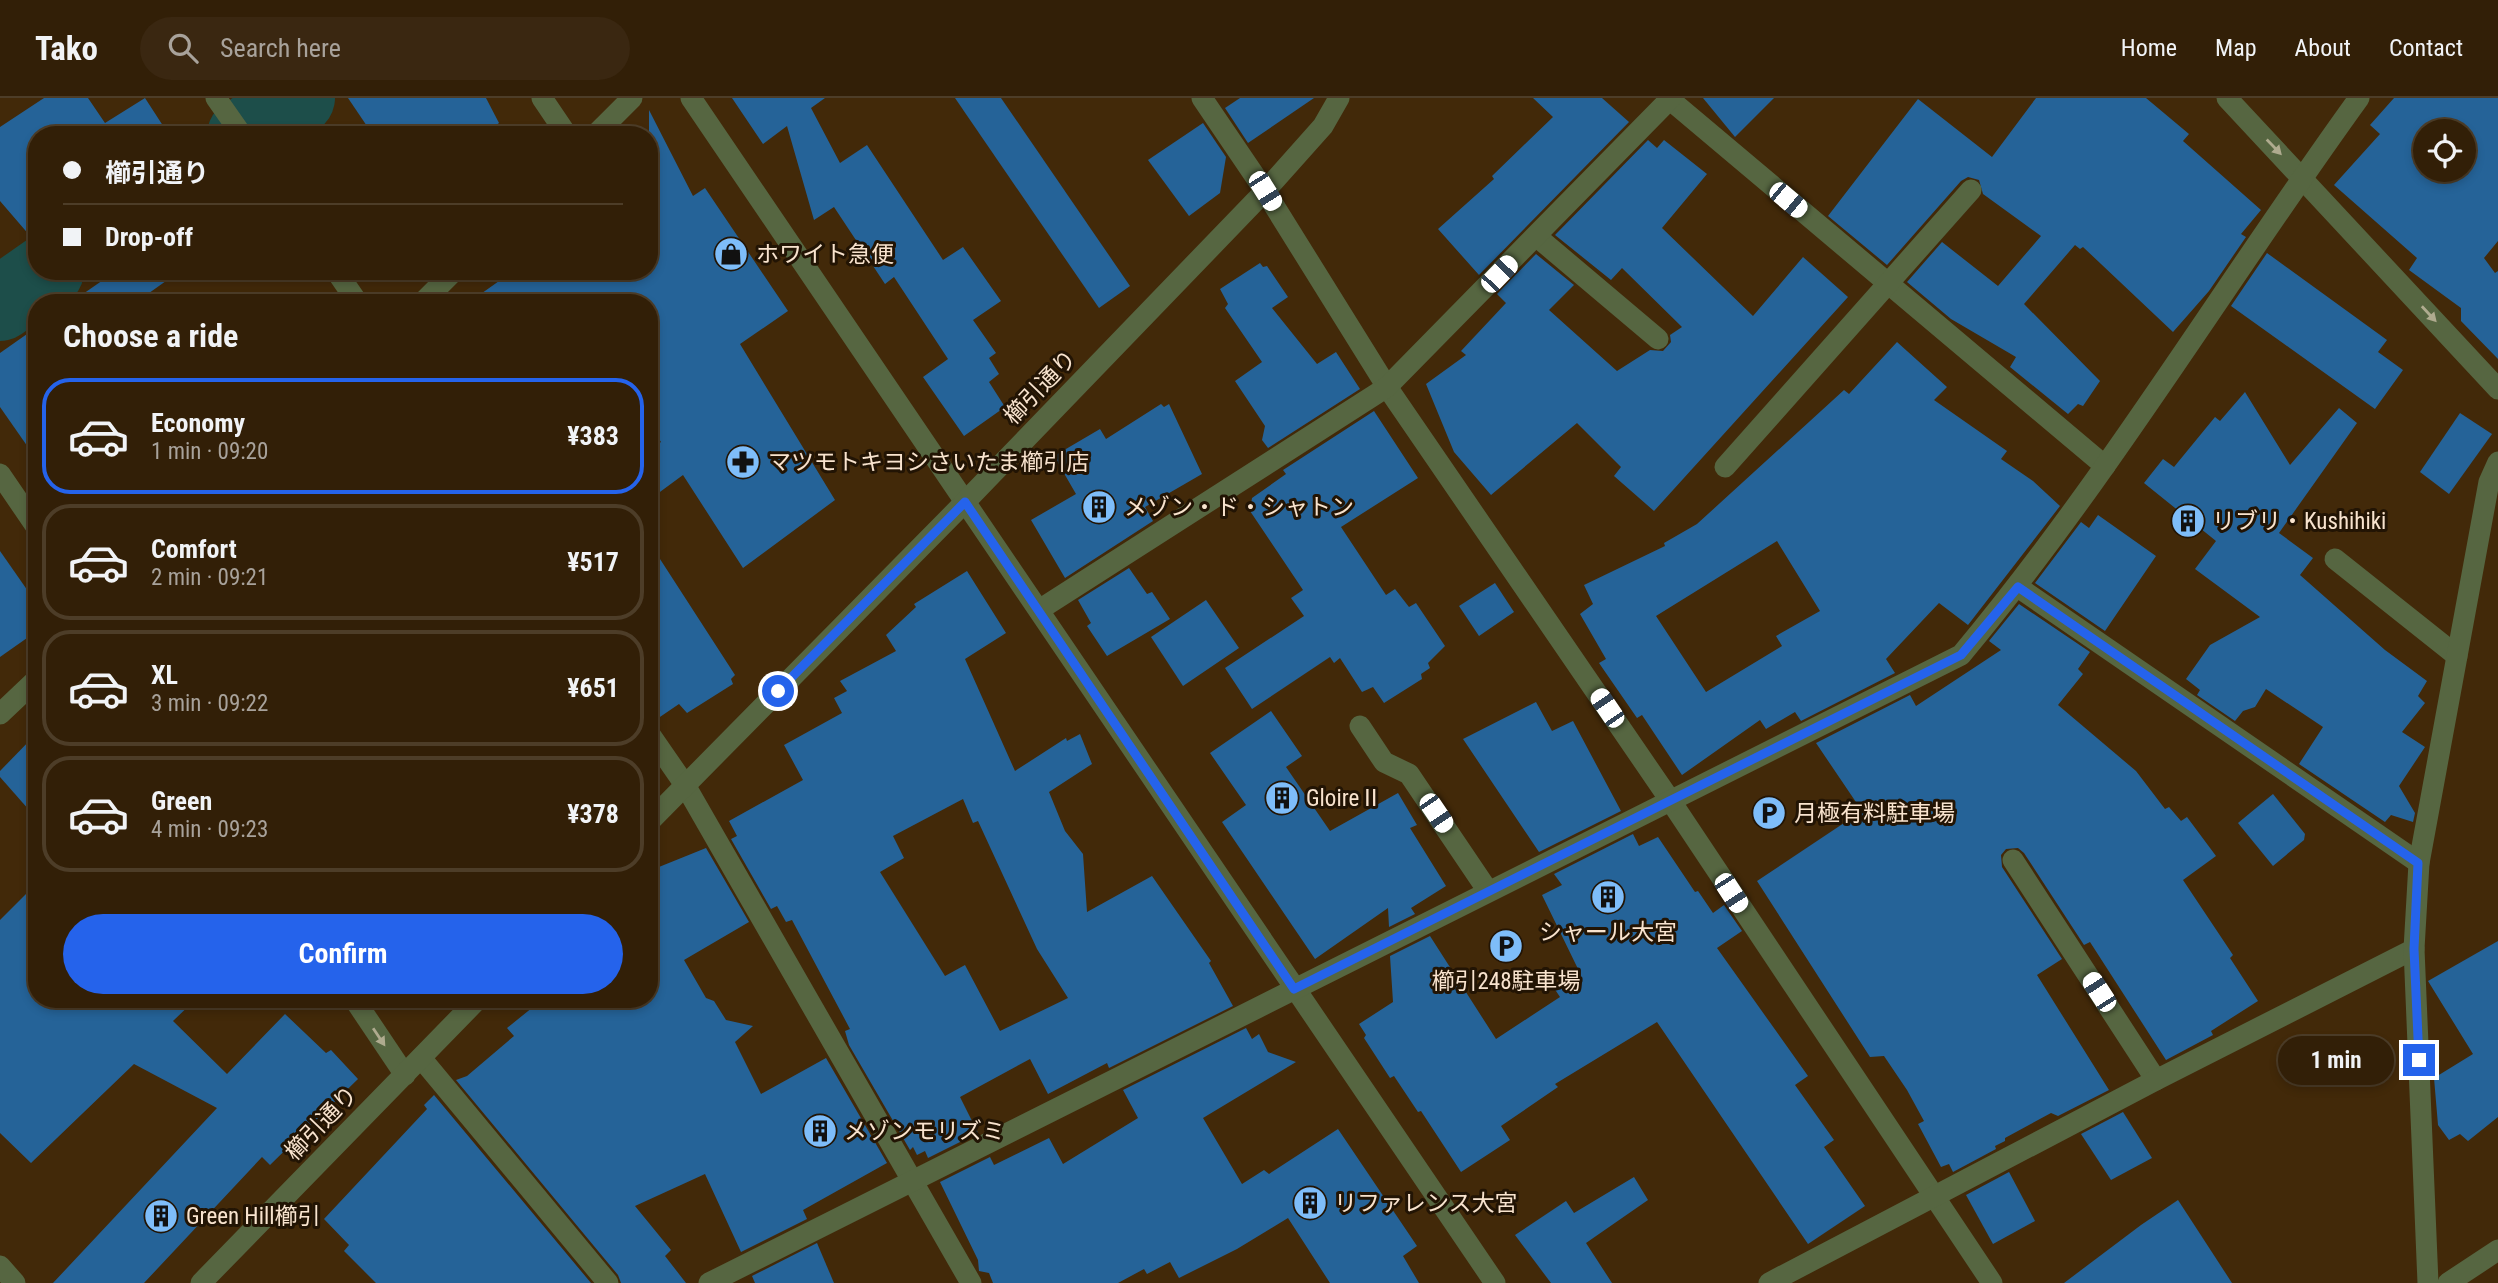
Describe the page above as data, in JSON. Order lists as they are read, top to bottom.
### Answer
{
  "streets": {
    "street": ["櫛引通り"]
  },
  "places": {
    "shop": ["ホワイト急便"],
    "pharmacy": ["マツモトキヨシさいたま櫛引店"],
    "building": [
      "メゾン・ド・シャトン",
      "リブリ・Kushihiki",
      "GloireⅡ",
      "シャール大宮",
      "メゾンモリズミ",
      "リファレンス大宮",
      "Green Hill櫛引"
    ],
    "parking": ["月極有料駐車場", "櫛引248駐車場"]
  },
  "page": {
    "header": "Tako",
    "search": "Search here",
    "nav": [
      "Home",
      "Map",
      "About",
      "Contact"
    ],
    "banner": ["櫛引通り", "Drop-off"],
    "heading": "Choose a ride",
    "list": [
      {
        "name": "Economy",
        "note": "1 min · 09:20",
        "value": "¥383"
      },
      {
        "name": "Comfort",
        "note": "2 min · 09:21",
        "value": "¥517"
      },
      {
        "name": "XL",
        "note": "3 min · 09:22",
        "value": "¥651"
      },
      {
        "name": "Green",
        "note": "4 min · 09:23",
        "value": "¥378"
      }
    ],
    "buttons": "Confirm",
    "bubble": "1 min"
  }
}
